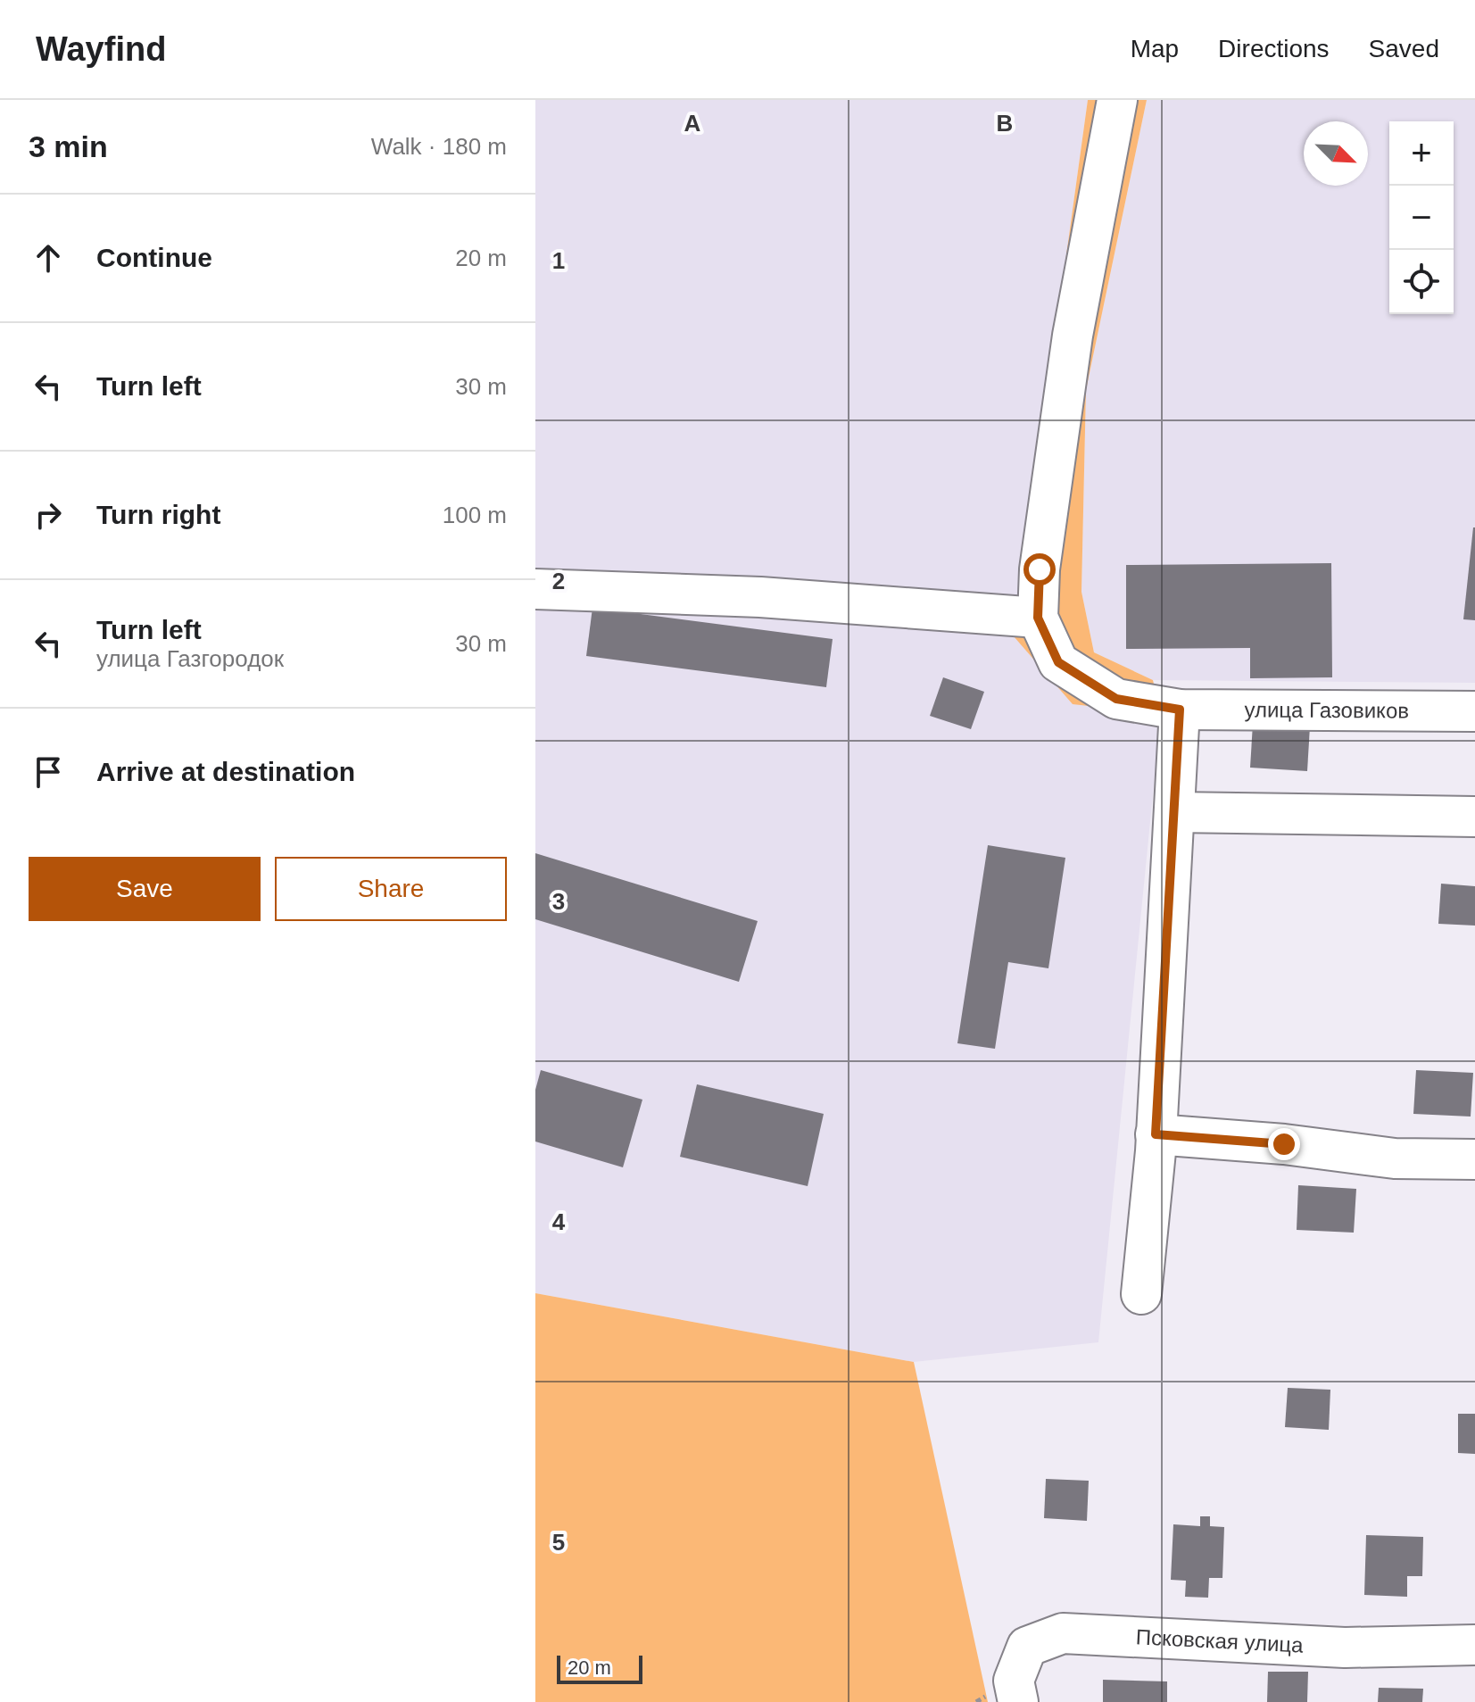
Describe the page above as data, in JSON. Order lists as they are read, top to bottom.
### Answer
{
  "streets": {
    "street": ["улица Газовиков", "Псковская улица"]
  },
  "scale_bar": "20 m",
  "north": "bottom right",
  "page": {
    "header": "Wayfind",
    "nav": ["Map", "Directions", "Saved"],
    "heading": ["3 min", "Walk · 180 m"],
    "map_buttons": ["+", "−"],
    "list": [
      ["Continue", "20 m"],
      ["Turn left", "30 m"],
      ["Turn right", "100 m"],
      ["Turn left", "улица Газгородок", "30 m"],
      "Arrive at destination"
    ],
    "buttons": ["Save", "Share"],
    "scale": "20 m"
  },
  "grid": {
    "columns": ["A", "B"],
    "rows": [
      "1",
      "2",
      "3",
      "4",
      "5"
    ]
  }
}
